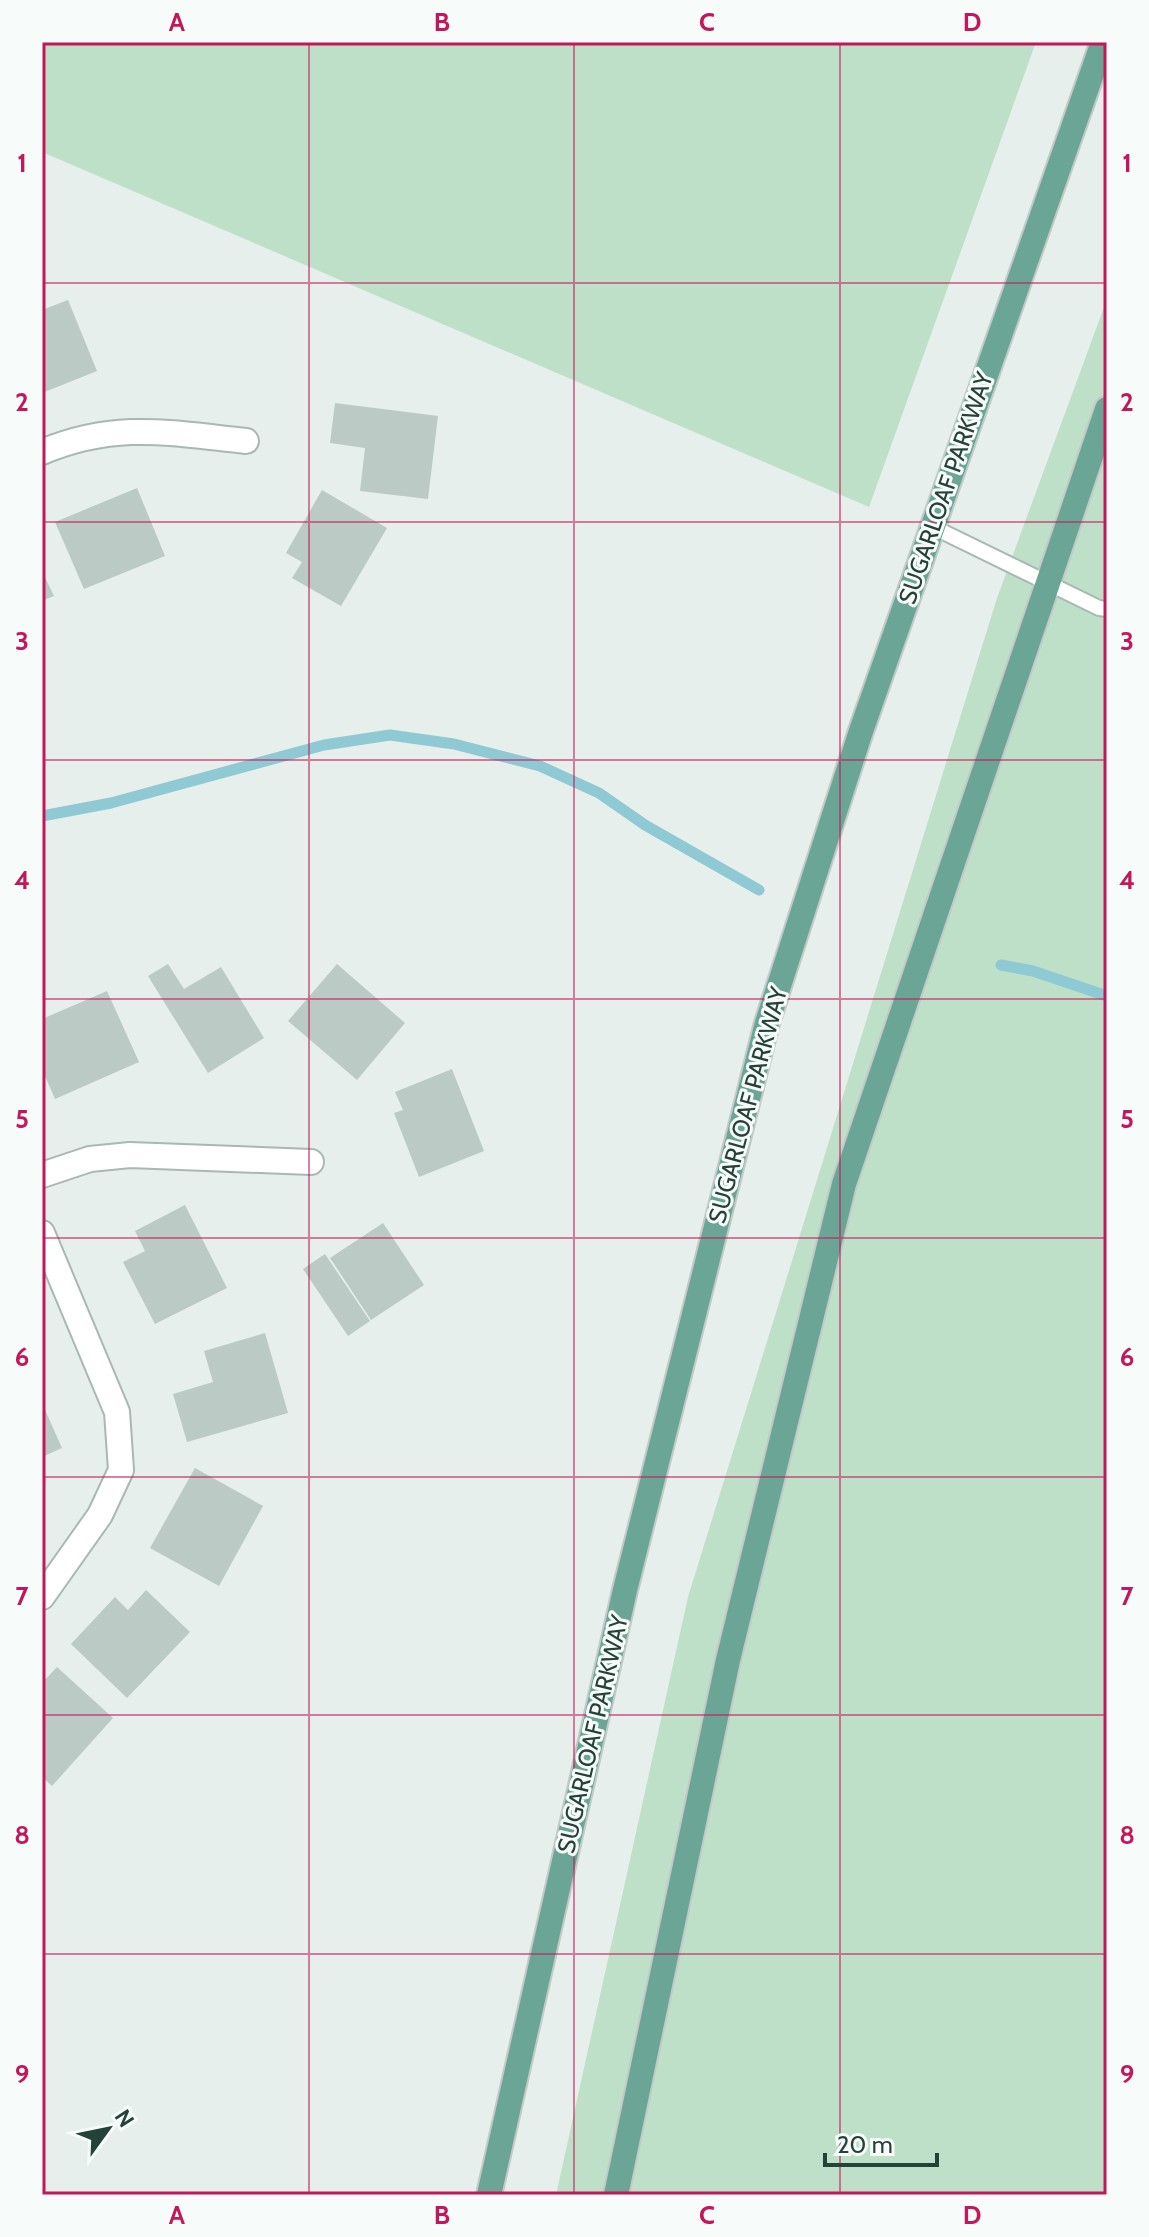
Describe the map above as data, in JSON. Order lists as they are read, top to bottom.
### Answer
{
  "streets": {
    "main road": ["SUGARLOAF PARKWAY"]
  },
  "scale_bar": "20 m",
  "north": "top right",
  "grid": {
    "columns": [
      "A",
      "B",
      "C",
      "D"
    ],
    "rows": [
      "1",
      "2",
      "3",
      "4",
      "5",
      "6",
      "7",
      "8",
      "9"
    ]
  }
}
